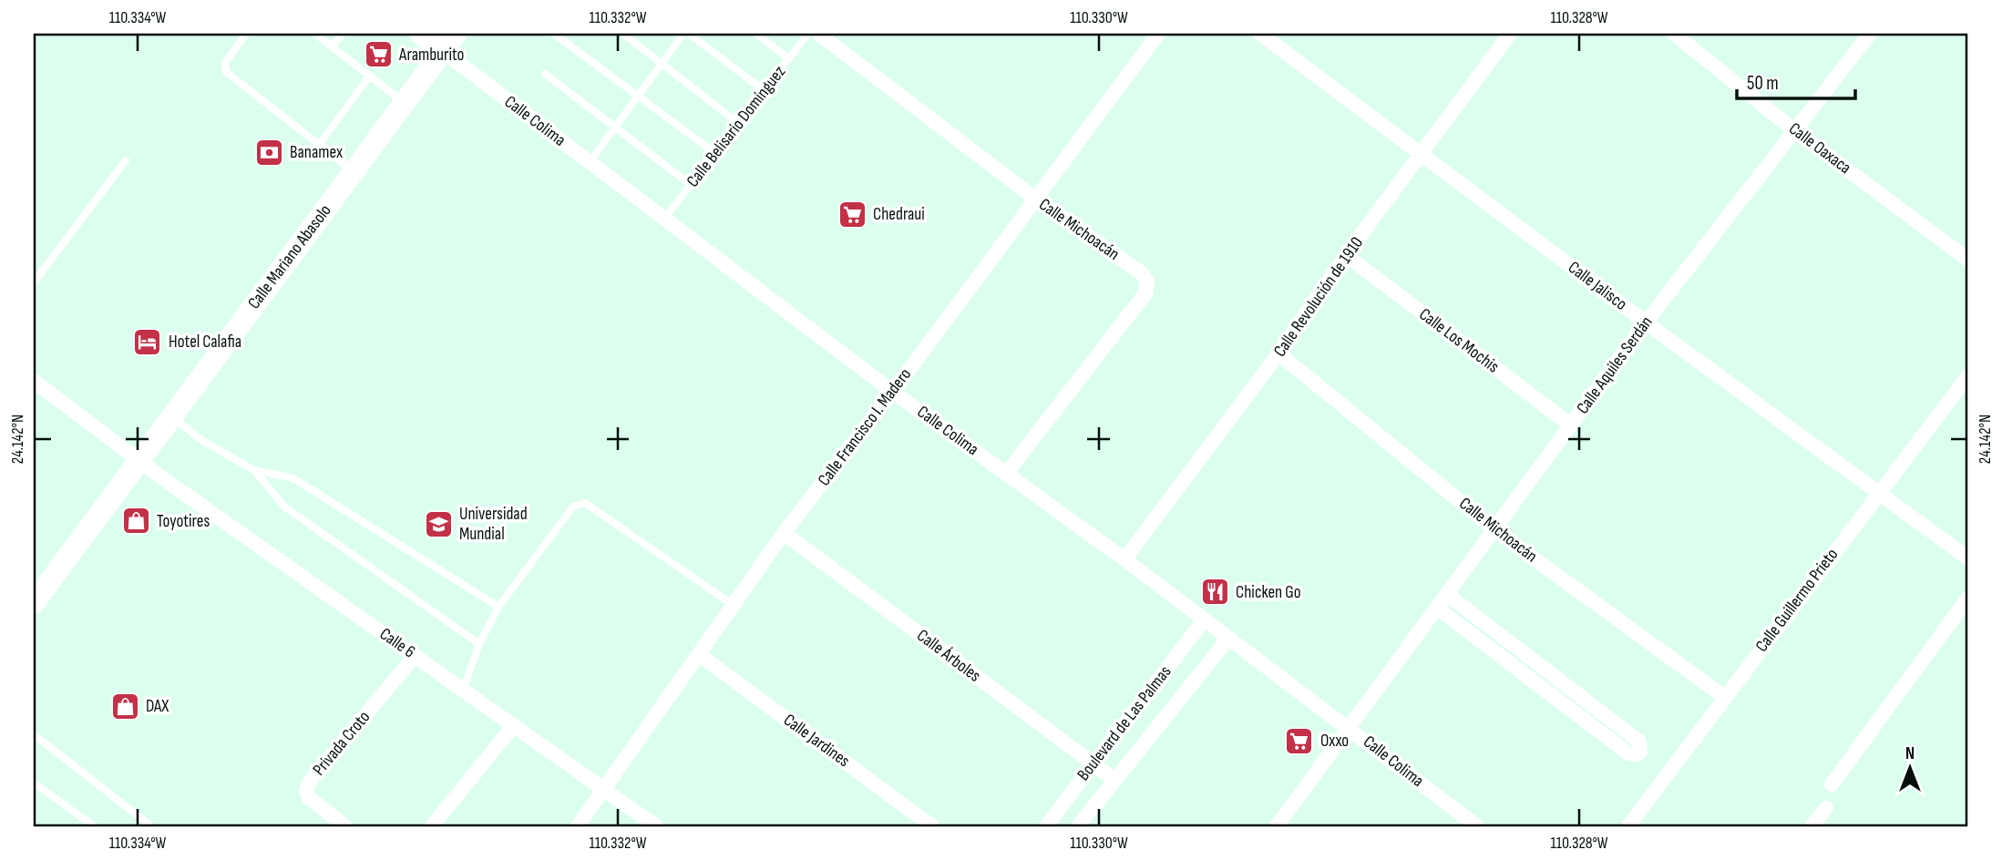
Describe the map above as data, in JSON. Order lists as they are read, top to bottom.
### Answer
{
  "streets": {
    "main road": ["Calle Mariano Abasolo"],
    "street": [
      "Calle Colima",
      "Calle Oaxaca",
      "Calle Michoacán",
      "Calle Jalisco",
      "Calle Revolución de 1910",
      "Calle Los Mochis",
      "Calle Aquiles Serdán",
      "Calle Francisco I. Madero",
      "Calle Guillermo Prieto",
      "Calle 6",
      "Calle Árboles",
      "Boulevard de Las Palmas",
      "Calle Jardines",
      "Privada Croto"
    ],
    "lane": ["Calle Belisario Domínguez"]
  },
  "crossings": [
    ["Calle Colima", "Calle Belisario Domínguez"],
    ["Calle Colima", "Calle Michoacán"],
    ["Calle Colima", "Calle Mariano Abasolo"],
    ["Calle Colima", "Calle Revolución de 1910"],
    ["Calle Colima", "Calle Aquiles Serdán"],
    ["Calle Colima", "Calle Francisco I. Madero"],
    ["Calle Colima", "Boulevard de Las Palmas"],
    ["Calle Oaxaca", "Calle Aquiles Serdán"],
    ["Calle Michoacán", "Calle Revolución de 1910"],
    ["Calle Michoacán", "Calle Aquiles Serdán"],
    ["Calle Michoacán", "Calle Francisco I. Madero"],
    ["Calle Michoacán", "Calle Guillermo Prieto"],
    ["Calle Mariano Abasolo", "Calle 6"],
    ["Calle Jalisco", "Calle Revolución de 1910"],
    ["Calle Jalisco", "Calle Aquiles Serdán"],
    ["Calle Jalisco", "Calle Guillermo Prieto"],
    ["Calle Revolución de 1910", "Calle Los Mochis"],
    ["Calle Los Mochis", "Calle Aquiles Serdán"],
    ["Calle Francisco I. Madero", "Calle 6"],
    ["Calle Francisco I. Madero", "Calle Árboles"],
    ["Calle Francisco I. Madero", "Calle Jardines"],
    ["Calle 6", "Privada Croto"],
    ["Calle Árboles", "Boulevard de Las Palmas"]
  ],
  "places": {
    "supermarket": ["Aramburito", "Chedraui", "Oxxo"],
    "bank": ["Banamex"],
    "hotel": ["Hotel Calafia"],
    "shop": ["Toyotires", "DAX"],
    "school or university": ["Universidad Mundial"],
    "restaurant": ["Chicken Go"]
  },
  "scale_bar": "50 m",
  "north": "top",
  "coordinates": [
    "110.334°W",
    "110.332°W",
    "110.330°W",
    "110.328°W",
    "24.142°N"
  ]
}
